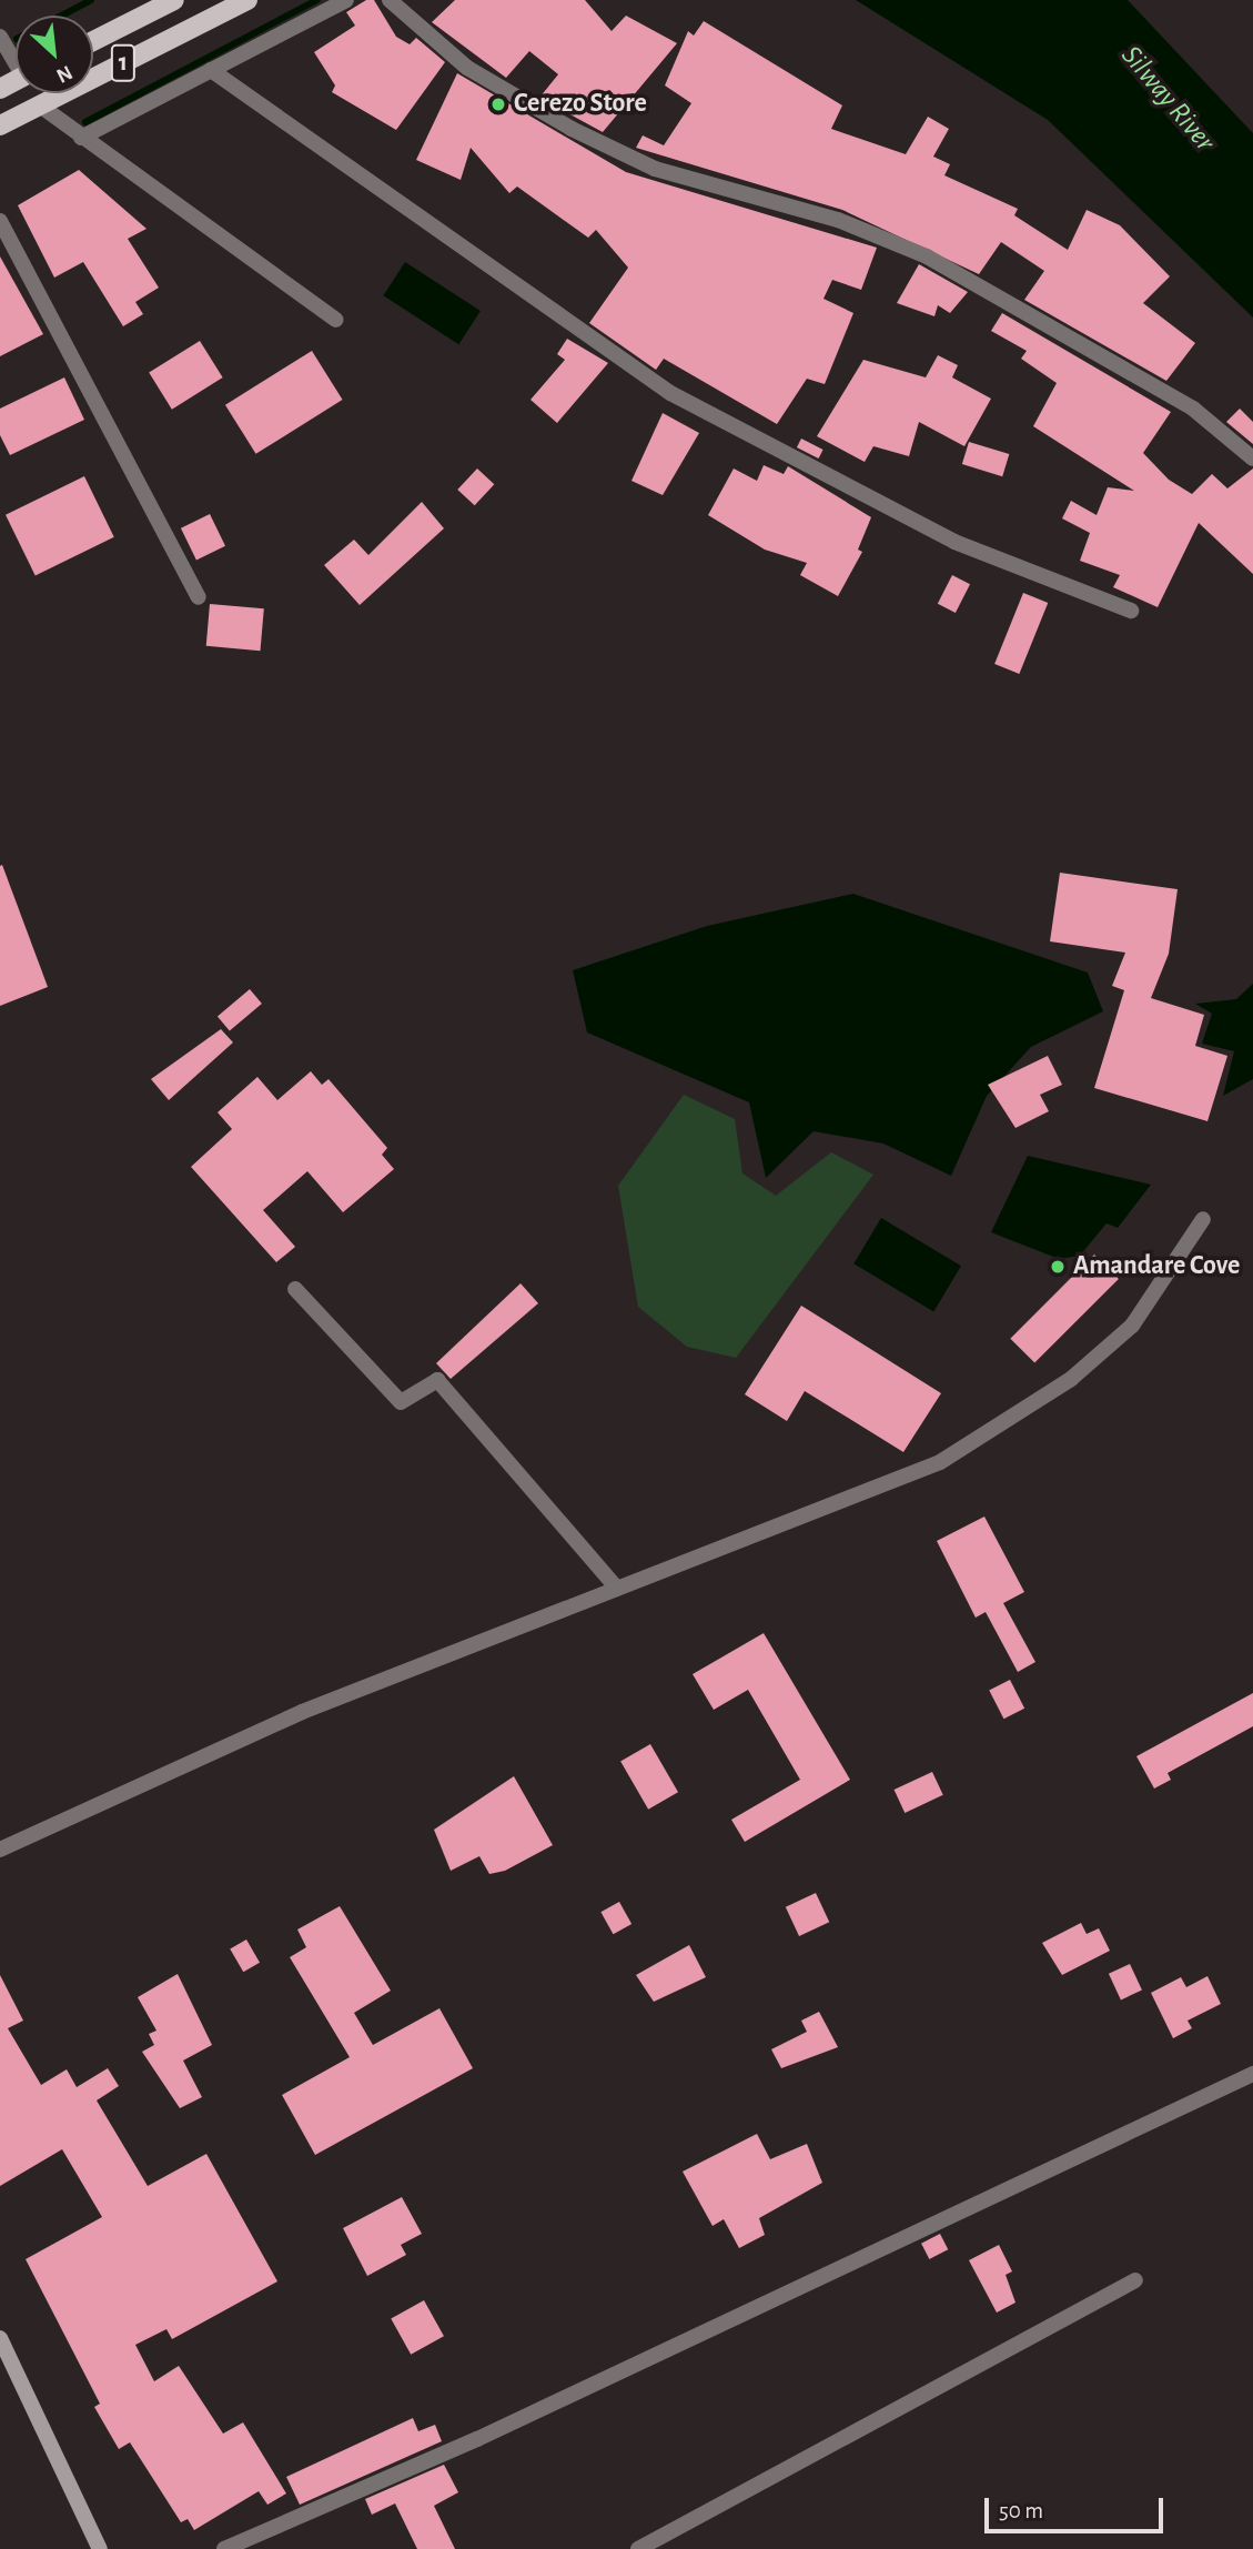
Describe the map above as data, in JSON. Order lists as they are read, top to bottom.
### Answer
{
  "streets": {
    "main road": ["1"]
  },
  "water": ["Silway River"],
  "places": ["Cerezo Store", "Amandare Cove"],
  "scale_bar": "50 m",
  "north": "bottom right"
}
